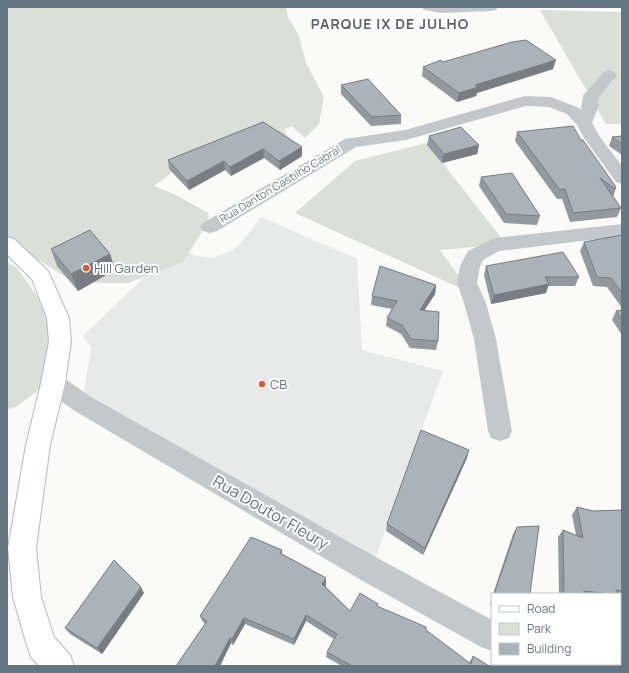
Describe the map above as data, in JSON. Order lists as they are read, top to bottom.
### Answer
{
  "streets": {
    "street": ["Rua Danton Castilho Cabral", "Rua Doutor Fleury"]
  },
  "districts": ["PARQUE IX DE JULHO"],
  "places": ["Hill Garden", "CB"],
  "legend": ["Road", "Park", "Building"]
}
